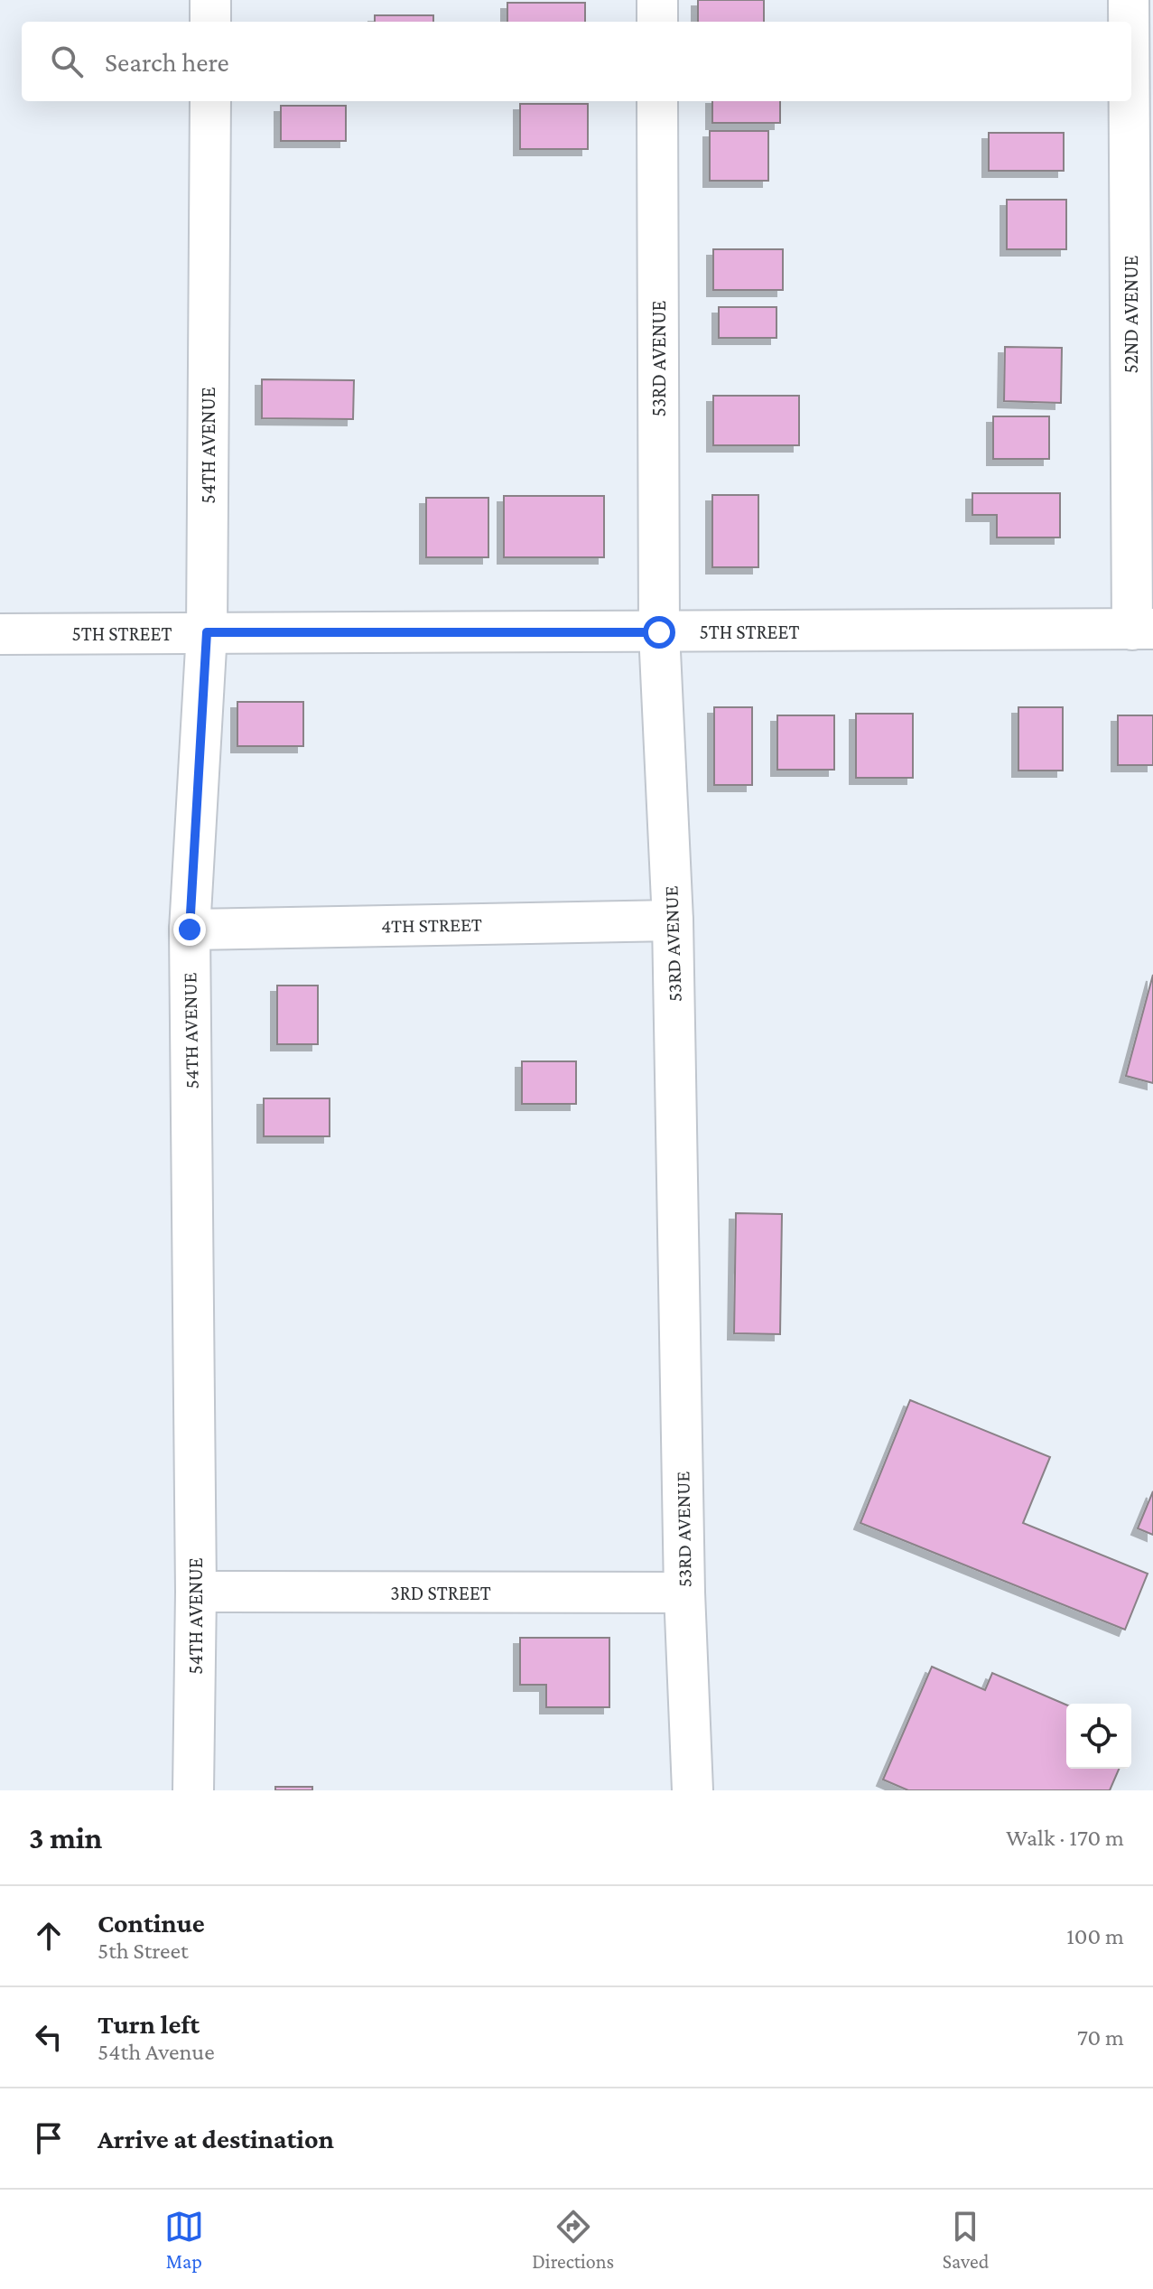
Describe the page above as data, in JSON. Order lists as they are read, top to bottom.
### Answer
{
  "streets": {
    "street": [
      "52ND AVENUE",
      "53RD AVENUE",
      "54TH AVENUE",
      "5TH STREET",
      "4TH STREET",
      "3RD STREET"
    ]
  },
  "crossings": [
    ["52ND AVENUE", "5TH STREET"],
    ["53RD AVENUE", "5TH STREET"],
    ["53RD AVENUE", "4TH STREET"],
    ["53RD AVENUE", "3RD STREET"],
    ["54TH AVENUE", "5TH STREET"],
    ["54TH AVENUE", "4TH STREET"],
    ["54TH AVENUE", "3RD STREET"]
  ],
  "page": {
    "search": "Search here",
    "heading": ["3 min", "Walk · 170 m"],
    "list": [
      ["Continue", "5th Street", "100 m"],
      ["Turn left", "54th Avenue", "70 m"],
      "Arrive at destination"
    ],
    "nav": ["Map", "Directions", "Saved"]
  }
}
